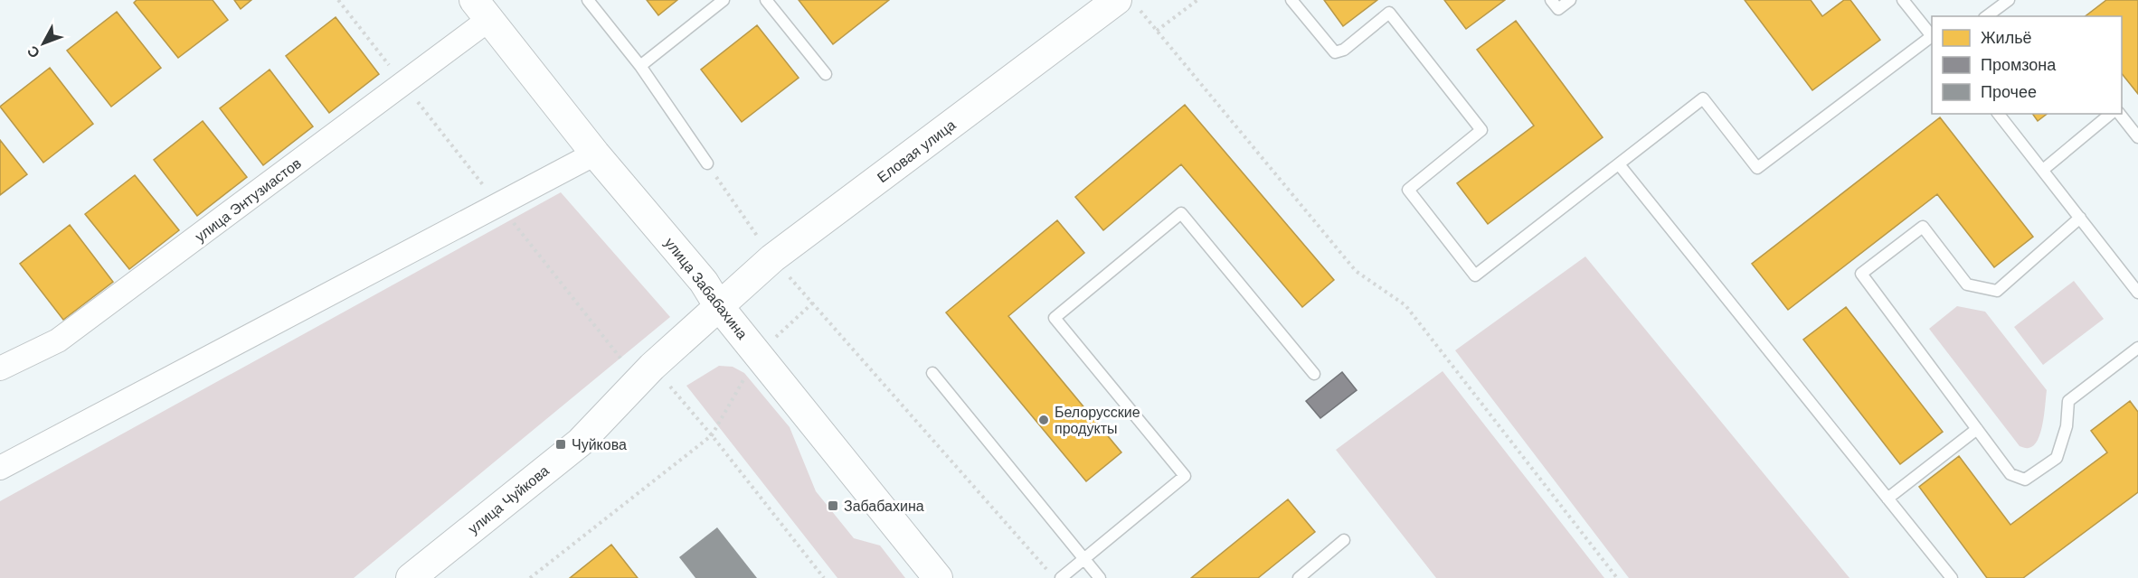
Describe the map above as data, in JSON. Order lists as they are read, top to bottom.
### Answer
{
  "streets": {
    "street": [
      "Еловая улица",
      "улица Энтузиастов",
      "улица Забабахина",
      "улица Чуйкова"
    ]
  },
  "crossings": [
    ["Еловая улица", "улица Забабахина"],
    ["Еловая улица", "улица Чуйкова"],
    ["улица Энтузиастов", "улица Забабахина"],
    ["улица Забабахина", "улица Чуйкова"]
  ],
  "places": {
    "other": ["Белорусские продукты"],
    "transit": ["Чуйкова", "Забабахина"]
  },
  "legend": ["Жильё", "Промзона", "Прочее"],
  "north": "bottom left"
}
